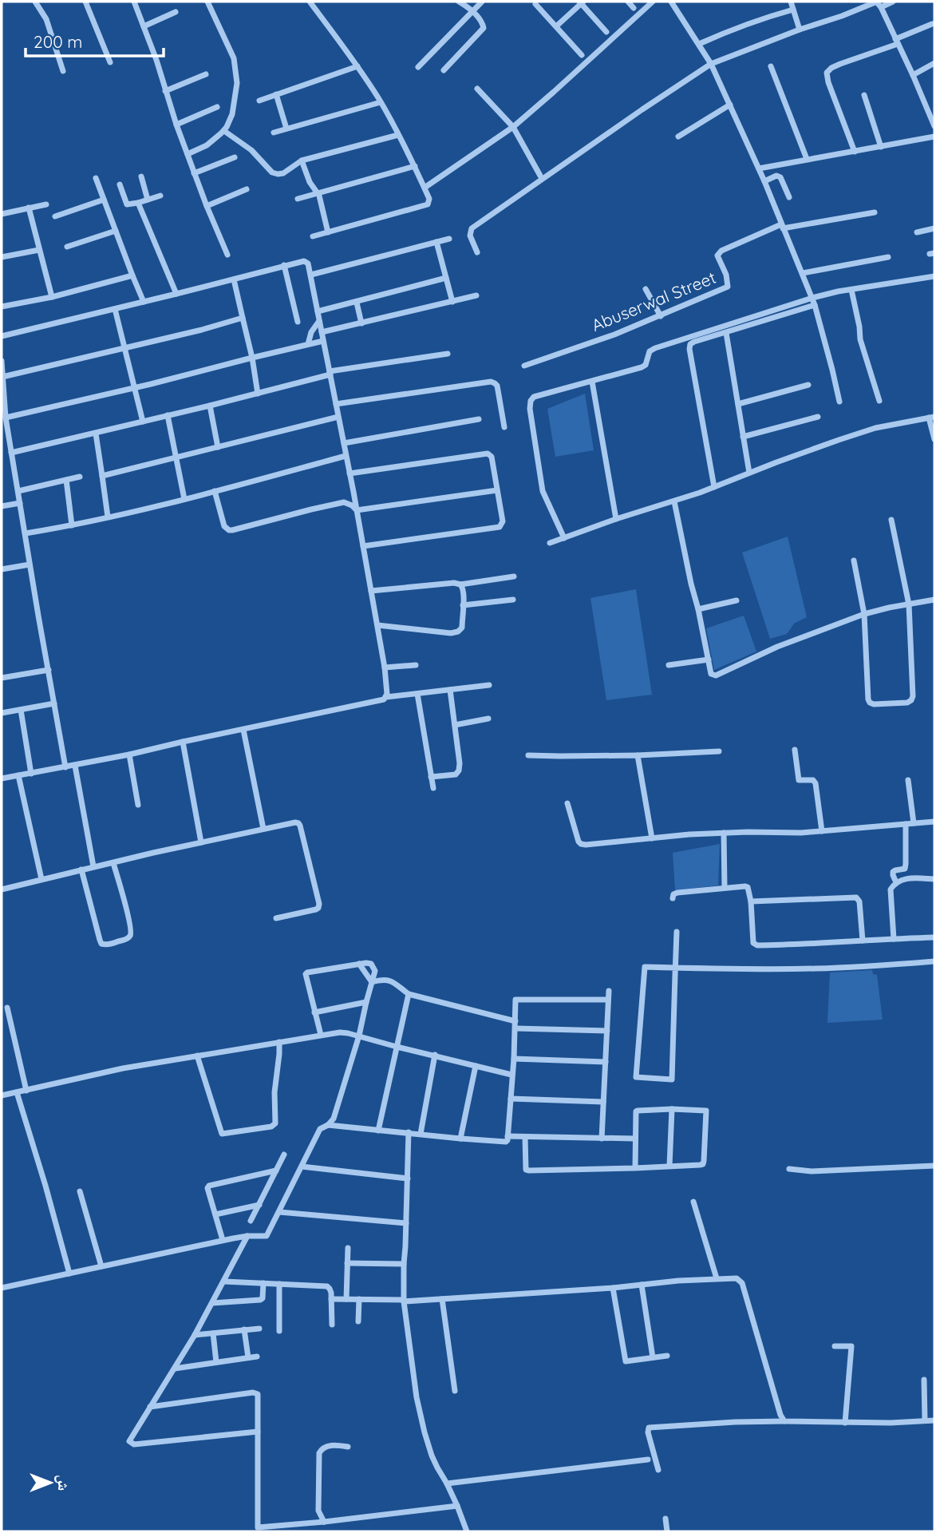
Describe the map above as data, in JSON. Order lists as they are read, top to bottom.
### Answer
{
  "streets": {
    "street": ["Abuserwal Street"]
  },
  "scale_bar": "200 m",
  "north": "right"
}
